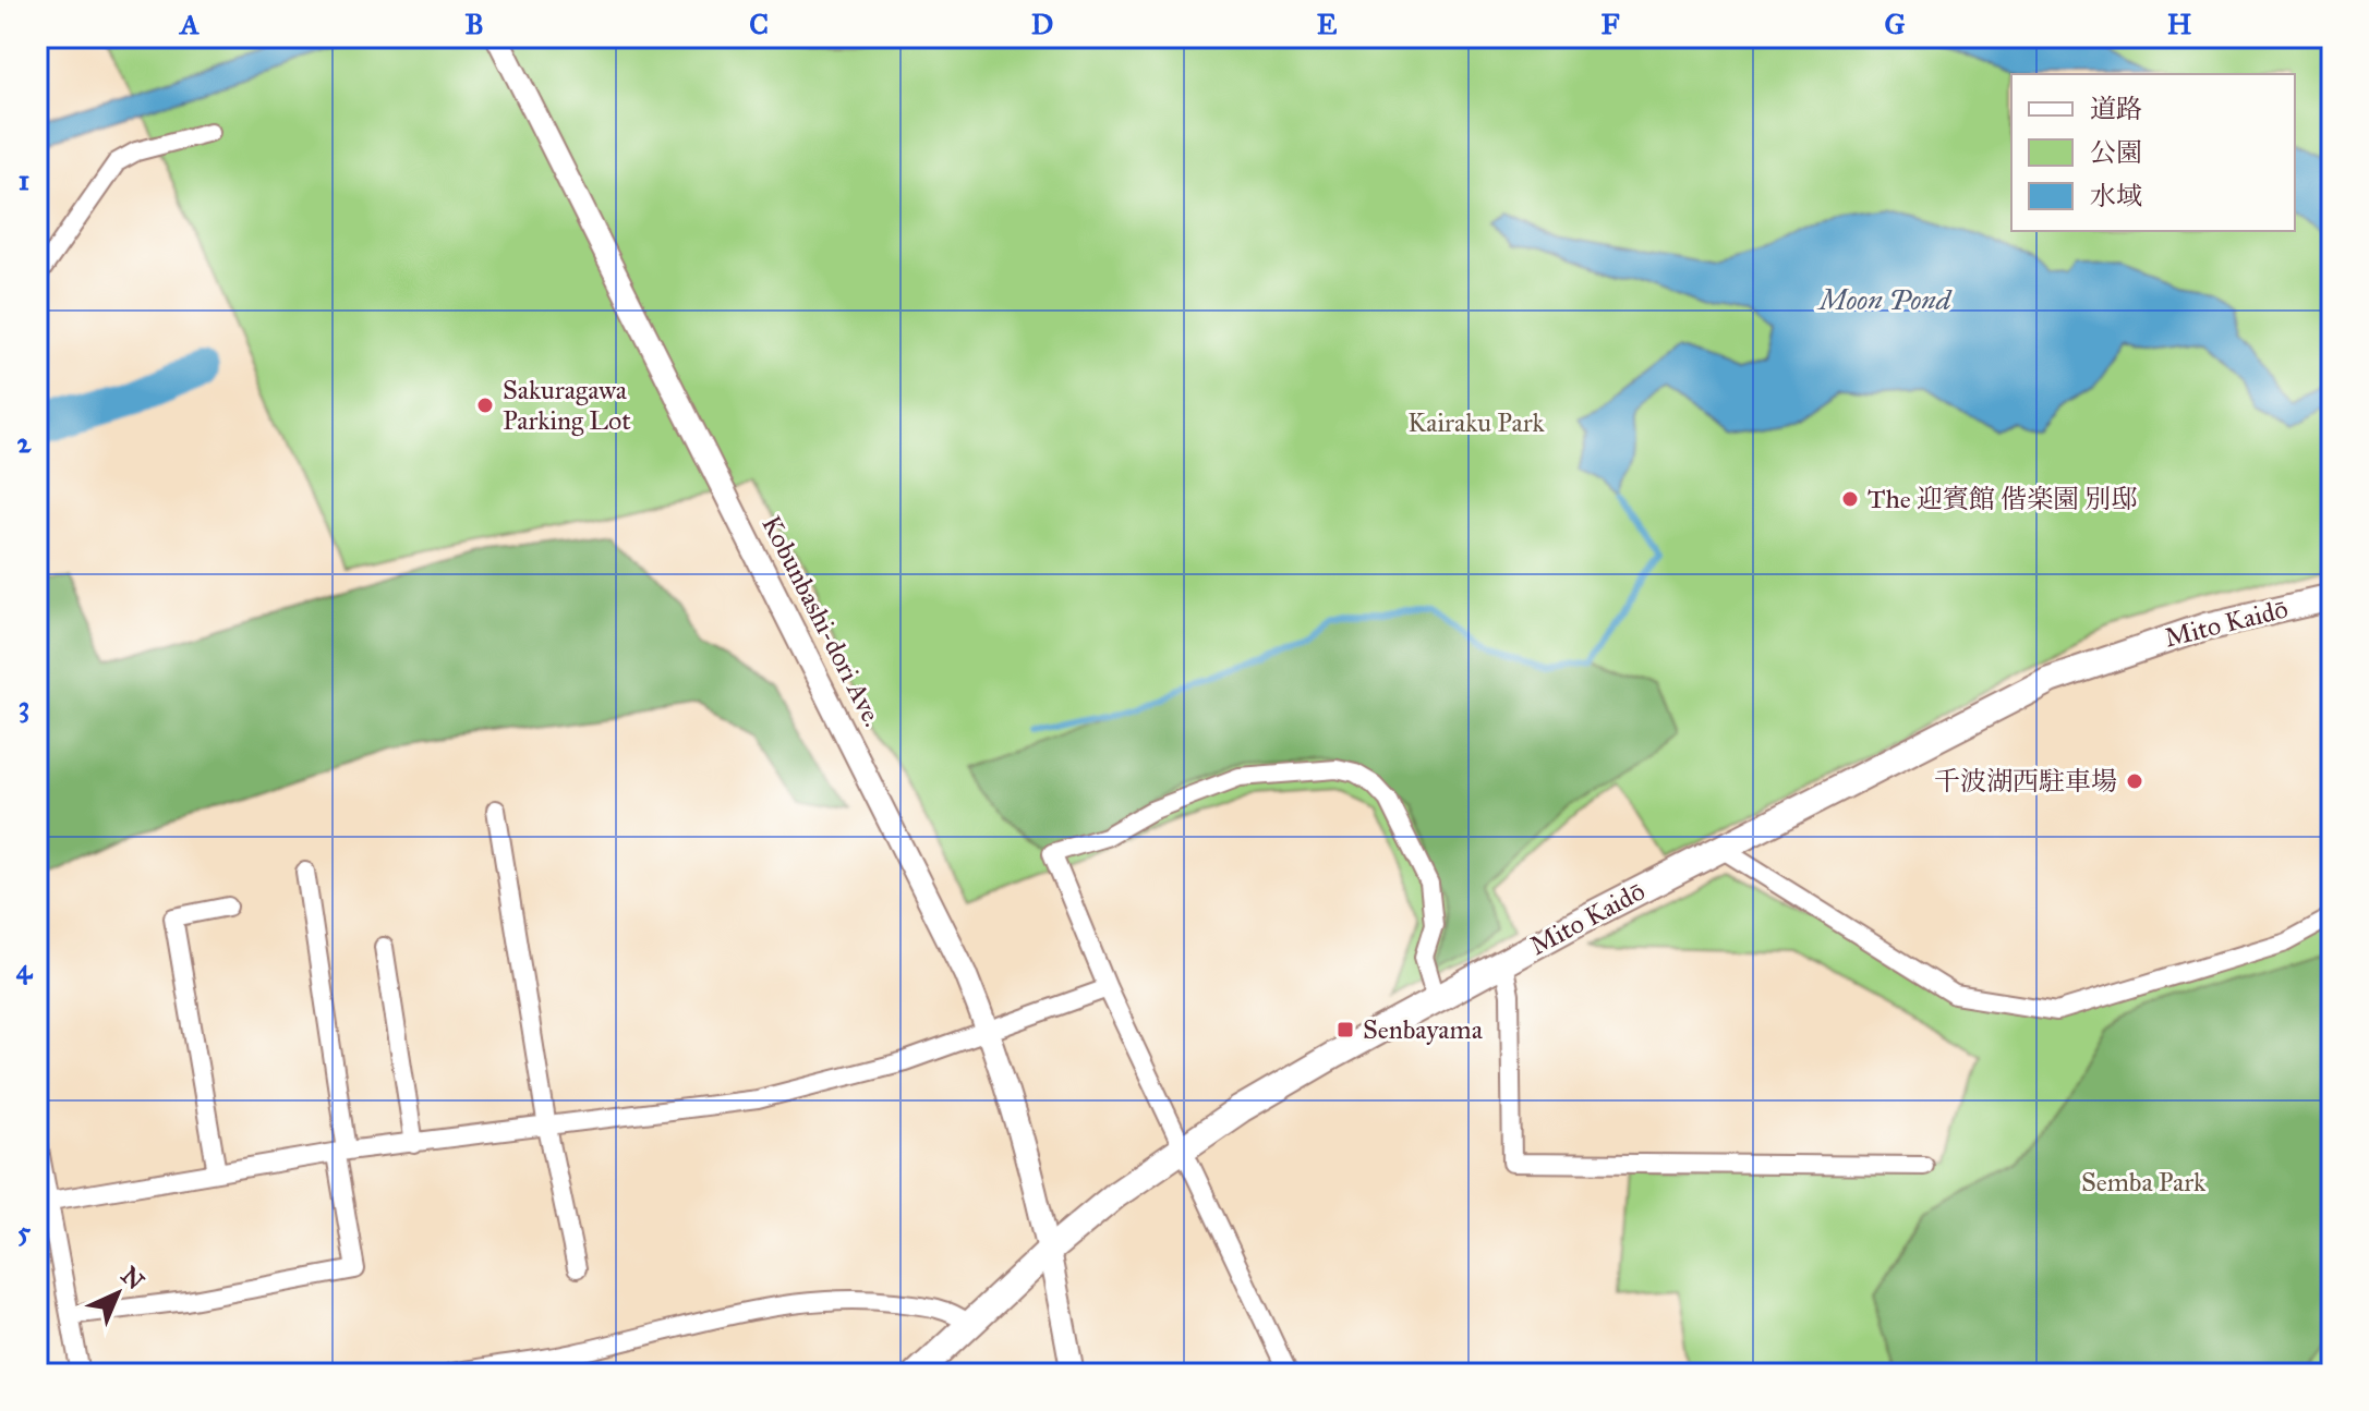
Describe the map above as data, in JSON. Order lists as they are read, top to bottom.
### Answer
{
  "streets": {
    "main road": ["Mito Kaidō"],
    "street": ["Kobunbashi-dori Ave."]
  },
  "crossings": [
    ["Kobunbashi-dori Ave.", "Mito Kaidō"]
  ],
  "water": ["Moon Pond"],
  "parks": ["Kairaku Park", "Semba Park"],
  "places": {
    "other": ["Sakuragawa Parking Lot", "The 迎賓館 偕楽園 別邸", "千波湖西駐車場"],
    "transit": ["Senbayama"]
  },
  "legend": ["道路", "公園", "水域"],
  "north": "top right",
  "grid": {
    "columns": [
      "A",
      "B",
      "C",
      "D",
      "E",
      "F",
      "G",
      "H"
    ],
    "rows": [
      "1",
      "2",
      "3",
      "4",
      "5"
    ]
  }
}
